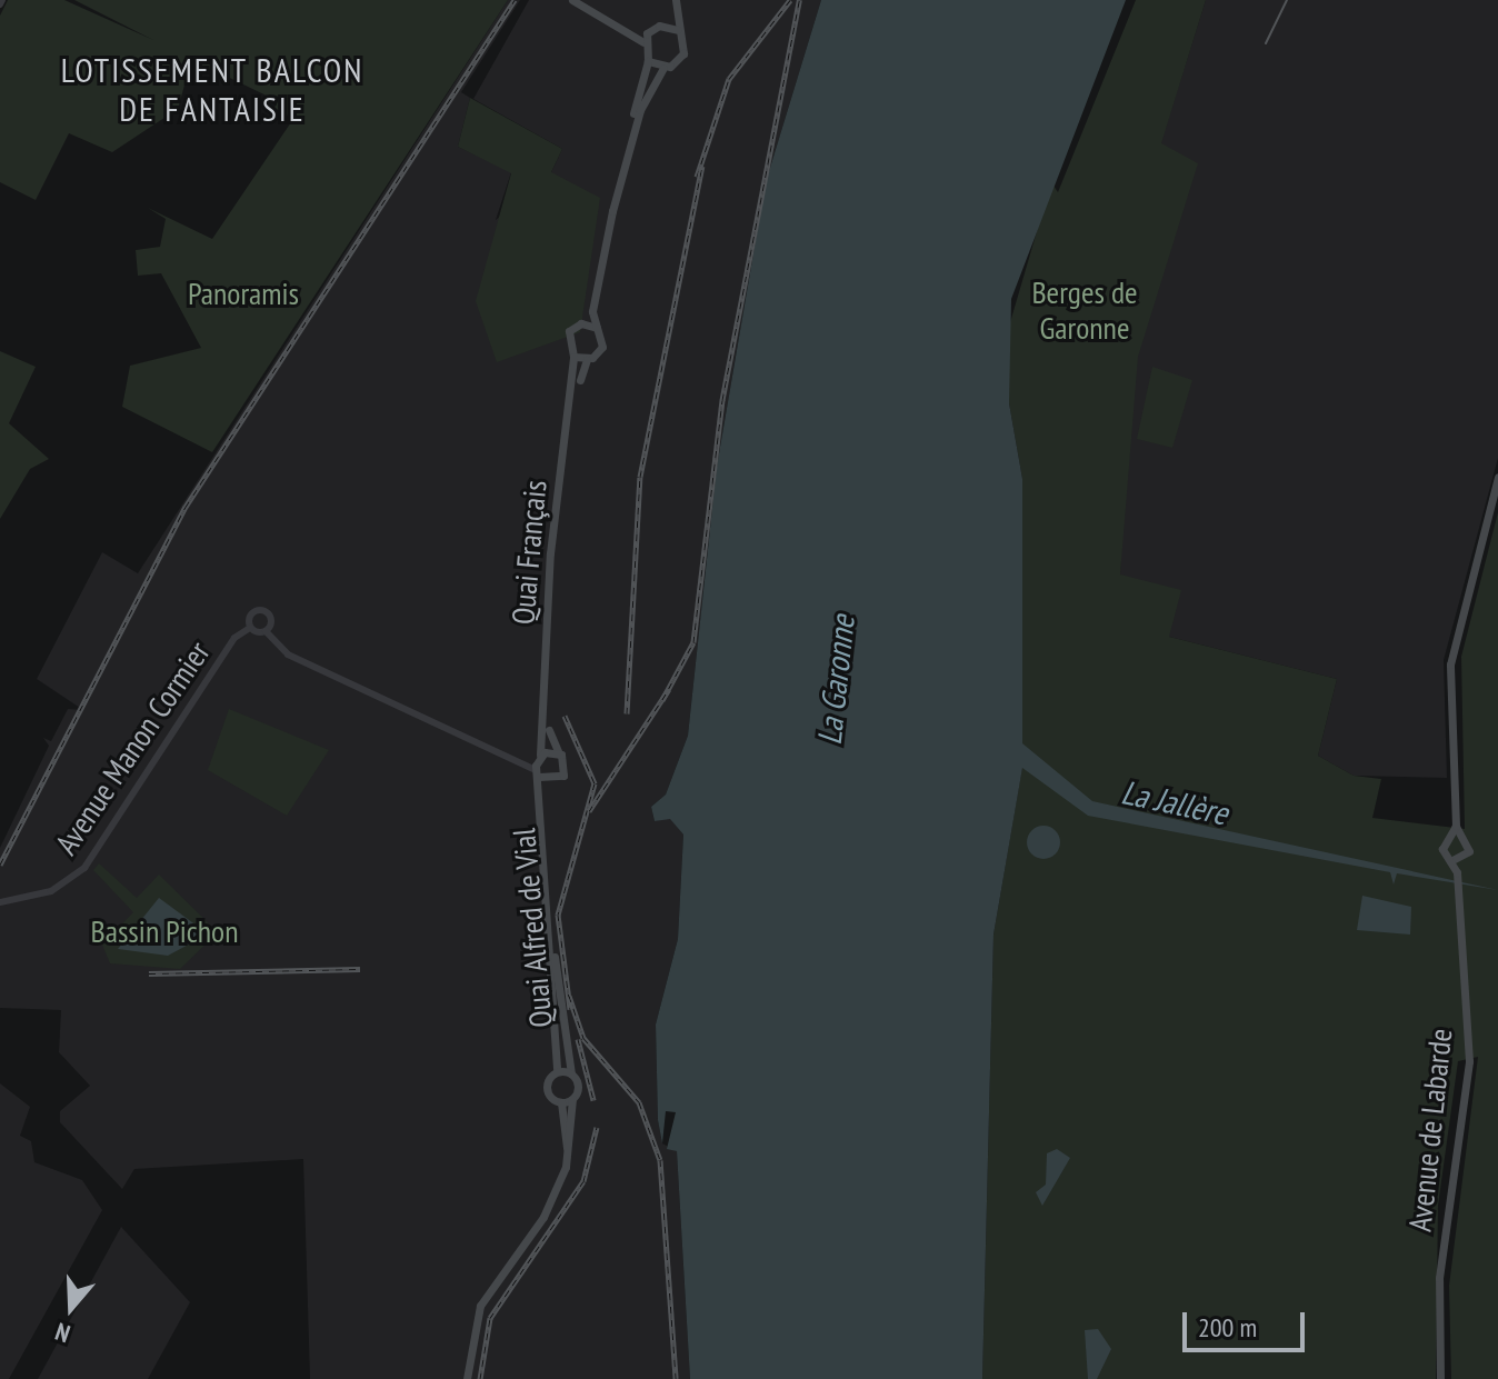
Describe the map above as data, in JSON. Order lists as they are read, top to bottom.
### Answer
{
  "streets": {
    "main road": ["Quai Français", "Quai Alfred de Vial", "Avenue de Labarde"],
    "street": ["Avenue Manon Cormier"]
  },
  "crossings": [
    ["Quai Français", "Quai Alfred de Vial"]
  ],
  "districts": ["LOTISSEMENT BALCON DE FANTAISIE"],
  "water": ["La Garonne", "La Jallère"],
  "parks": ["Berges de Garonne", "Panoramis", "Bassin Pichon"],
  "scale_bar": "200 m",
  "north": "bottom"
}
